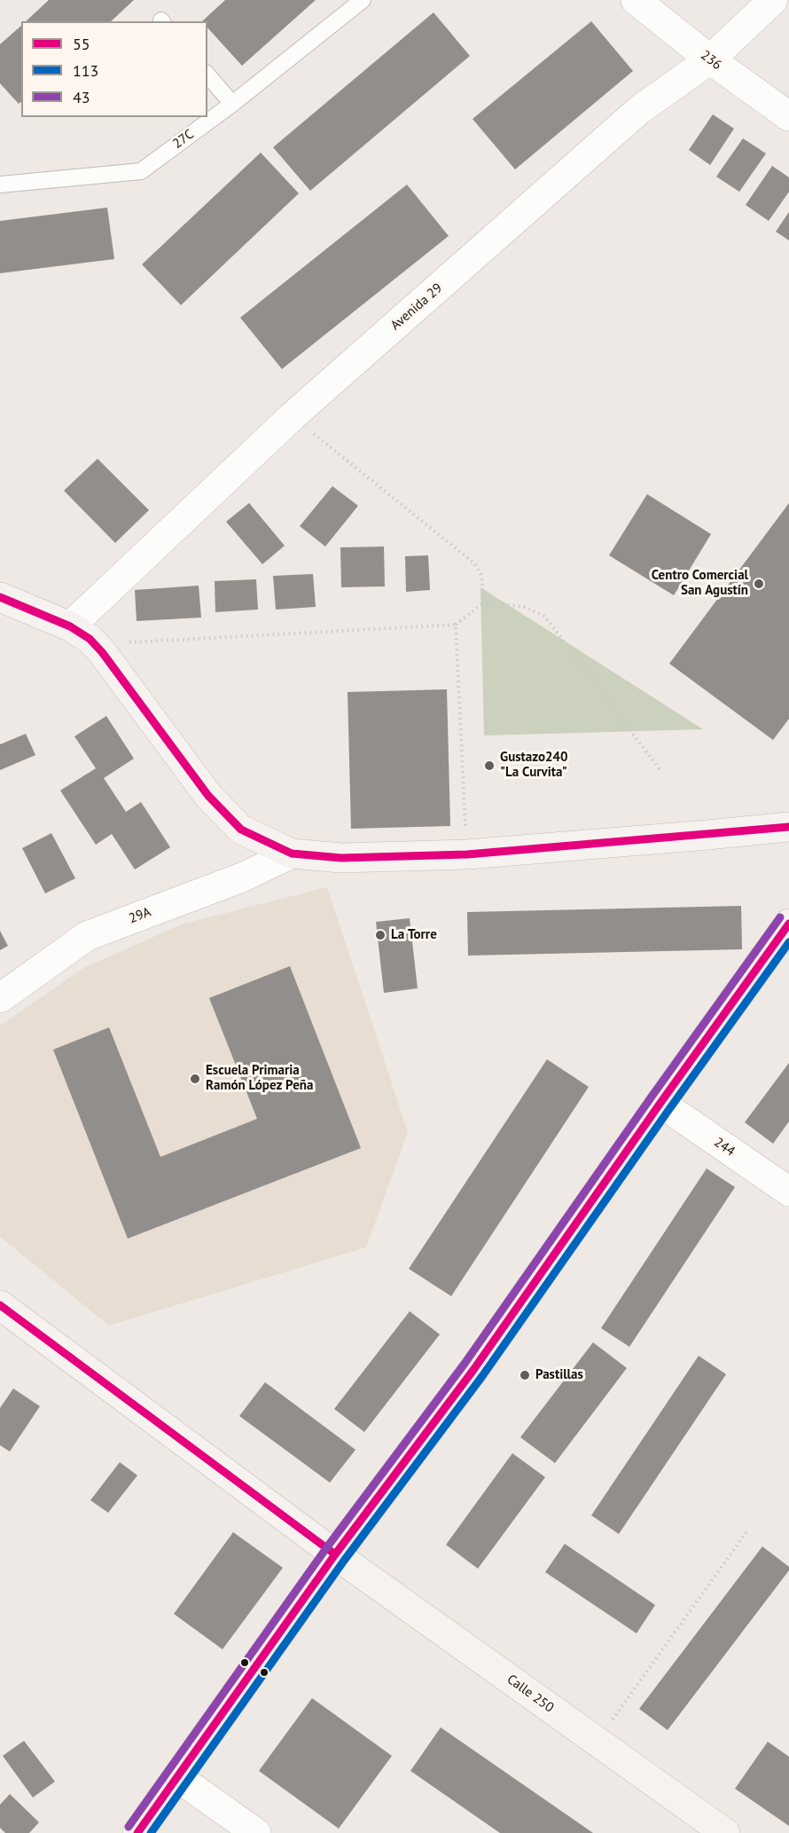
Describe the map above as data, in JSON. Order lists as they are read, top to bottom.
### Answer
{
  "streets": {
    "street": [
      "236",
      "Avenida 29",
      "29A",
      "244",
      "Calle 250"
    ],
    "lane": ["27C"]
  },
  "crossings": [
    ["236", "Avenida 29"]
  ],
  "places": [
    "Centro Comercial San Agustín",
    "Gustazo240 \"La Curvita\"",
    "La Torre",
    "Escuela Primaria Ramón López Peña",
    "Pastillas"
  ],
  "lines": ["transit line 55", "transit line 43", "transit line 113"],
  "legend": ["55", "113", "43"]
}
